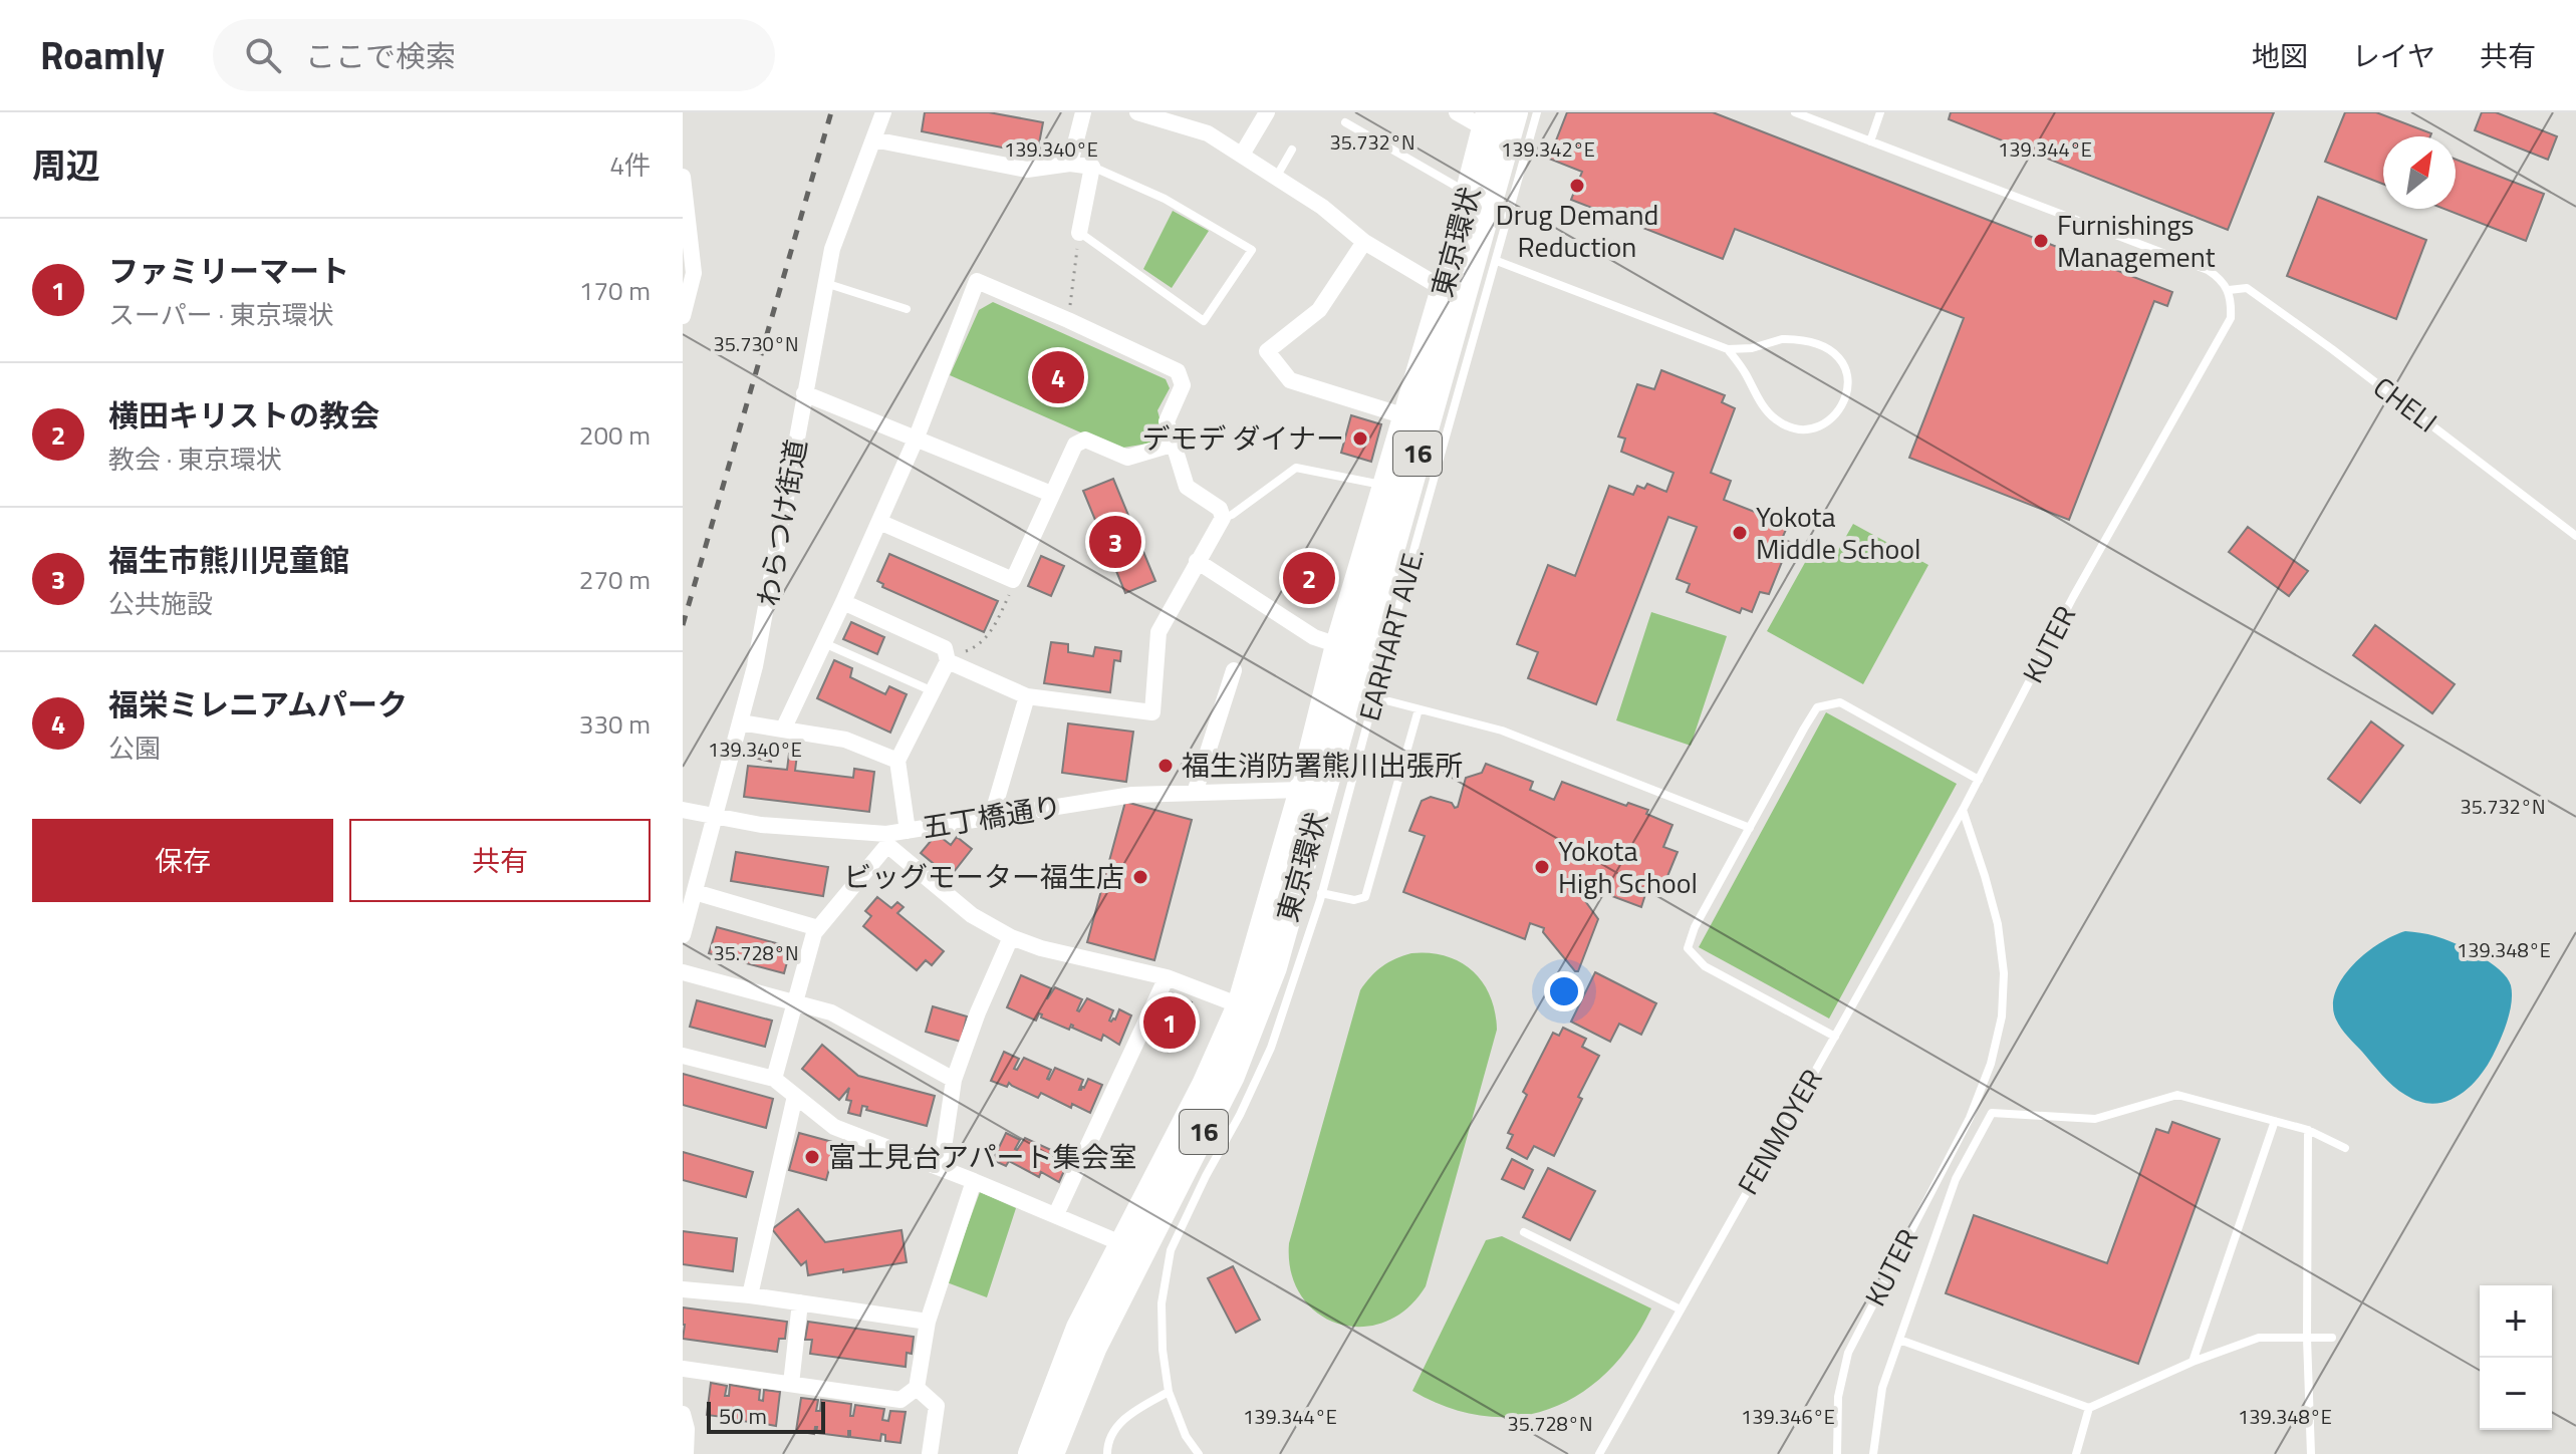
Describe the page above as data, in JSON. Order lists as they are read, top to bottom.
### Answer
{
  "streets": {
    "highway": ["東京環状", "16"],
    "street": ["わらつけ街道", "五丁橋通り"],
    "lane": [
      "CHELI",
      "EARHART AVE.",
      "KUTER",
      "FENMOYER"
    ]
  },
  "crossings": [
    ["東京環状", "五丁橋通り"],
    ["CHELI", "KUTER"],
    ["わらつけ街道", "五丁橋通り"],
    ["KUTER", "FENMOYER"]
  ],
  "places": [
    "Drug Demand Reduction",
    "Furnishings Management",
    "デモデ ダイナー",
    "Yokota Middle School",
    "福生消防署熊川出張所",
    "Yokota High School",
    "ビッグモーター福生店",
    "富士見台アパート集会室"
  ],
  "scale_bar": "50 m",
  "north": "top right",
  "page": {
    "header": "Roamly",
    "search": "ここで検索",
    "nav": ["地図", "レイヤ", "共有"],
    "heading": ["周辺", "4件"],
    "list": [
      {
        "mark": "1",
        "name": "ファミリーマート",
        "note": "スーパー · 東京環状",
        "value": "170 m"
      },
      {
        "mark": "2",
        "name": "横田キリストの教会",
        "note": "教会 · 東京環状",
        "value": "200 m"
      },
      {
        "mark": "3",
        "name": "福生市熊川児童館",
        "note": "公共施設",
        "value": "270 m"
      },
      {
        "mark": "4",
        "name": "福栄ミレニアムパーク",
        "note": "公園",
        "value": "330 m"
      }
    ],
    "pins": [
      "4",
      "3",
      "2",
      "1"
    ],
    "buttons": ["保存", "共有"],
    "map_buttons": ["+", "−"],
    "scale": "50 m"
  },
  "coordinates": [
    "35.732°N",
    "139.340°E",
    "139.342°E",
    "139.344°E",
    "35.730°N",
    "139.348°E",
    "35.728°N",
    "139.346°E"
  ]
}
